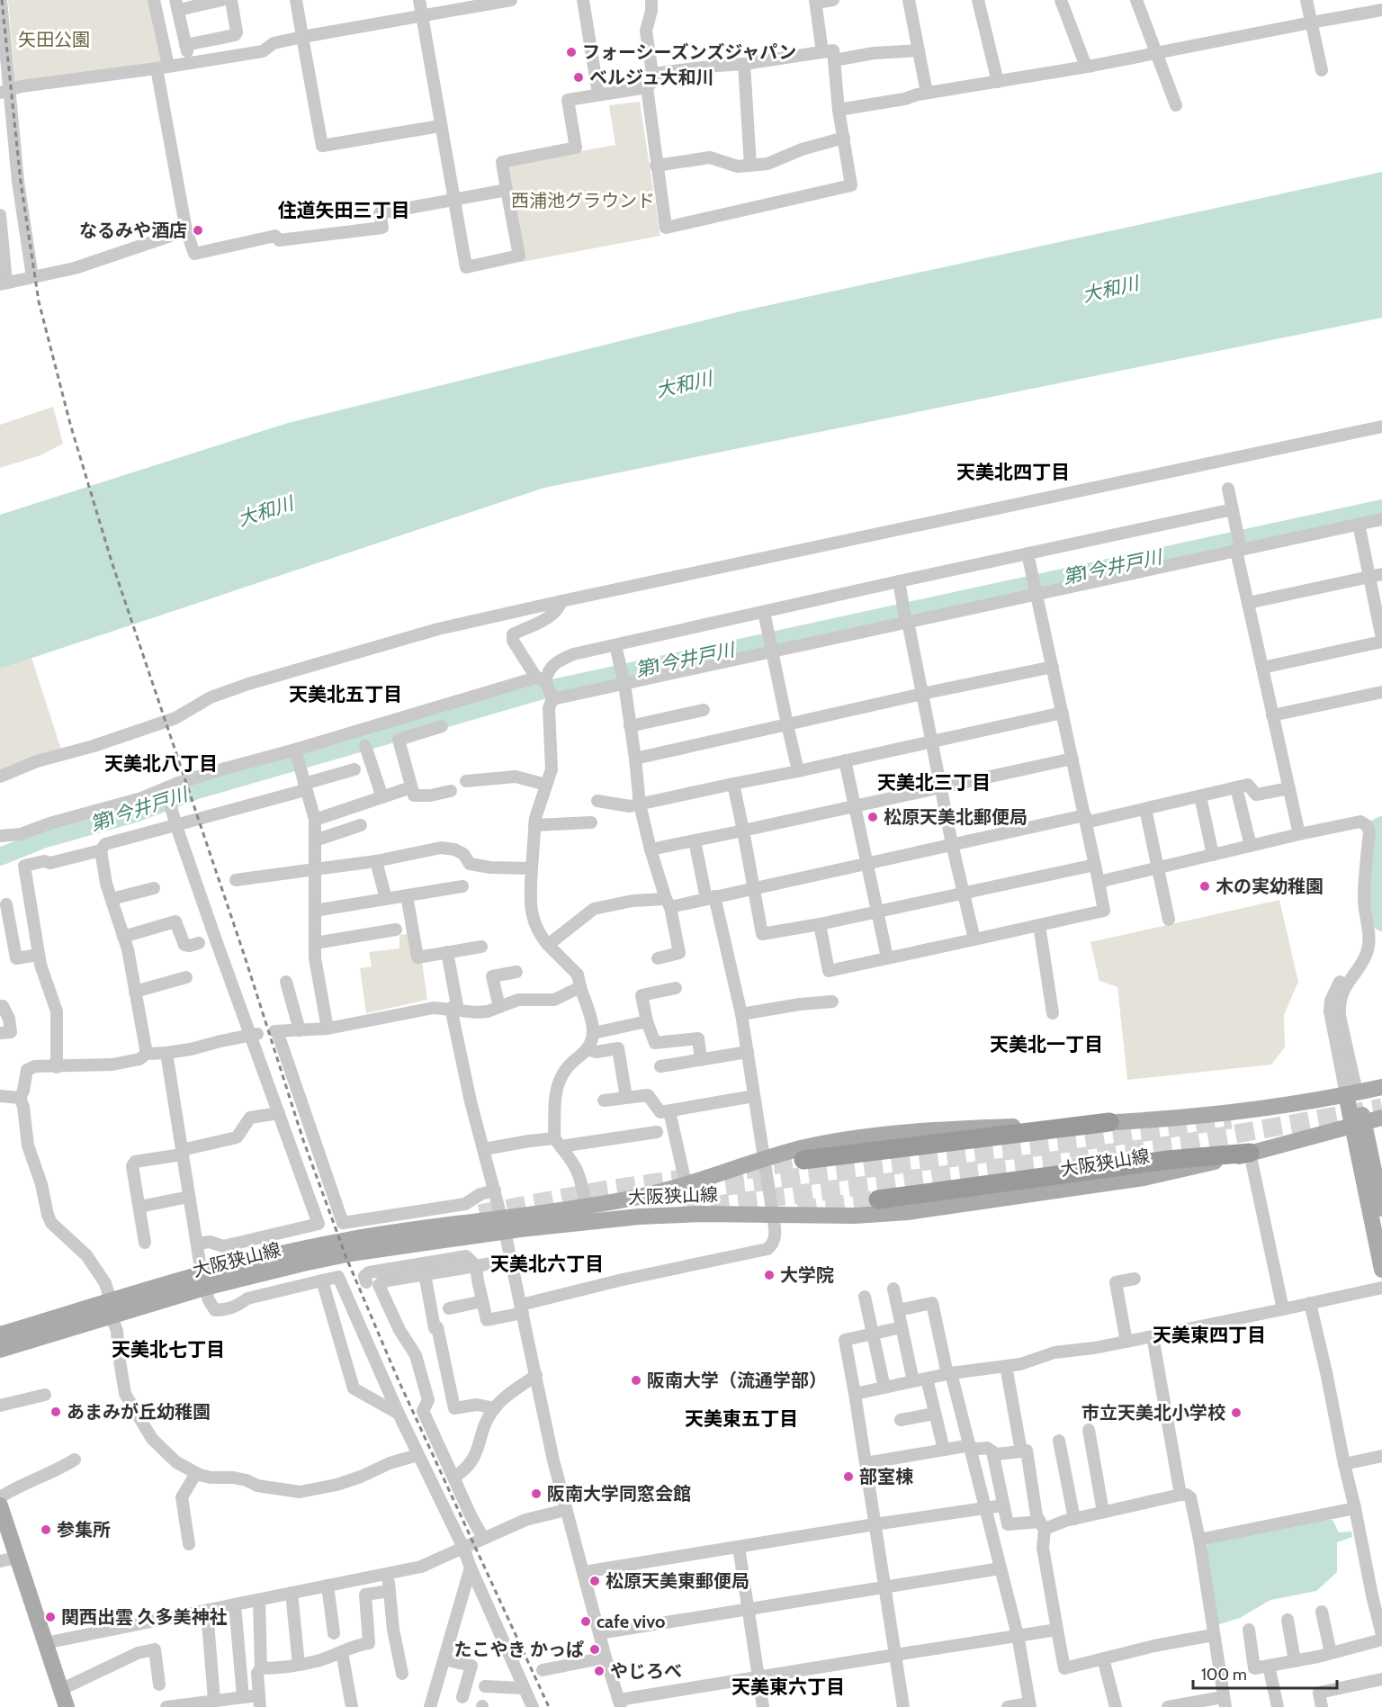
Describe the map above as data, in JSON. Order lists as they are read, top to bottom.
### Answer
{
  "streets": {
    "main road": ["大阪狭山線"]
  },
  "districts": [
    "住道矢田三丁目",
    "天美北四丁目",
    "天美北五丁目",
    "天美北八丁目",
    "天美北三丁目",
    "天美北一丁目",
    "天美北六丁目",
    "天美東四丁目",
    "天美北七丁目",
    "天美東五丁目",
    "天美東六丁目"
  ],
  "water": ["大和川", "第1今井戸川"],
  "parks": ["矢田公園", "西浦池グラウンド"],
  "places": [
    "フォーシーズンズジャパン",
    "ベルジュ大和川",
    "なるみや酒店",
    "松原天美北郵便局",
    "木の実幼稚園",
    "大学院",
    "阪南大学（流通学部）",
    "あまみが丘幼稚園",
    "市立天美北小学校",
    "部室棟",
    "阪南大学同窓会館",
    "参集所",
    "松原天美東郵便局",
    "関西出雲 久多美神社",
    "cafe vivo",
    "たこやき かっぱ",
    "やじろべ"
  ],
  "scale_bar": "100 m"
}
